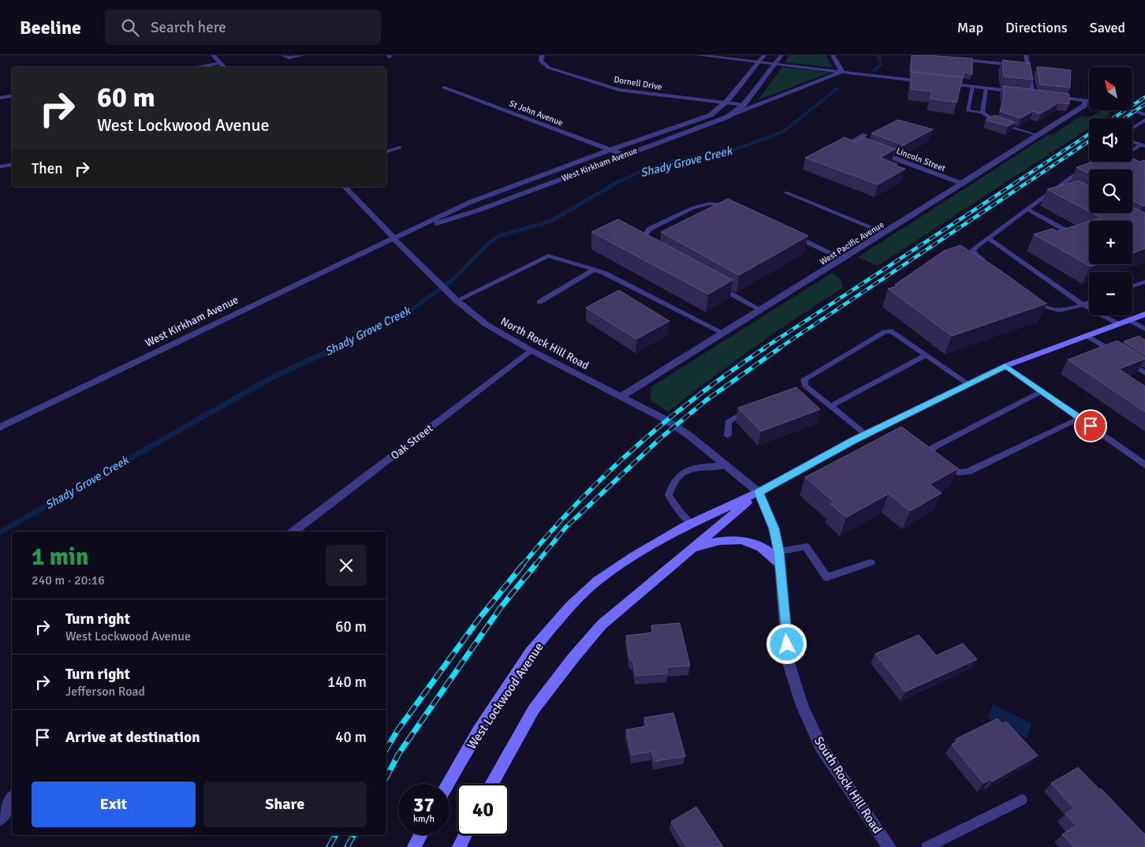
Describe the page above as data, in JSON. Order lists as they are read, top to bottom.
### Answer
{
  "streets": {
    "main road": ["West Lockwood Avenue"],
    "street": [
      "Dornell Drive",
      "St John Avenue",
      "Lincoln Street",
      "West Kirkham Avenue",
      "West Pacific Avenue",
      "North Rock Hill Road",
      "Oak Street",
      "South Rock Hill Road"
    ]
  },
  "crossings": [
    ["Dornell Drive", "West Kirkham Avenue"],
    ["St John Avenue", "West Kirkham Avenue"],
    ["Lincoln Street", "West Pacific Avenue"],
    ["West Kirkham Avenue", "North Rock Hill Road"],
    ["West Pacific Avenue", "North Rock Hill Road"],
    ["North Rock Hill Road", "Oak Street"],
    ["North Rock Hill Road", "West Lockwood Avenue"],
    ["North Rock Hill Road", "South Rock Hill Road"],
    ["West Lockwood Avenue", "South Rock Hill Road"]
  ],
  "water": ["Shady Grove Creek"],
  "north": "top left",
  "page": {
    "header": "Beeline",
    "search": "Search here",
    "nav": ["Map", "Directions", "Saved"],
    "map_buttons": ["+", "−"],
    "turn": ["60 m", "West Lockwood Avenue"],
    "then": "Then",
    "heading": ["1 min", "240 m · 20:16"],
    "list": [
      {
        "name": "Turn right",
        "note": "West Lockwood Avenue",
        "value": "60 m"
      },
      {
        "name": "Turn right",
        "note": "Jefferson Road",
        "value": "140 m"
      },
      {
        "name": "Arrive at destination",
        "value": "40 m"
      }
    ],
    "buttons": ["Exit", "Share"],
    "speed": "37 km/h",
    "limit": "40"
  }
}
